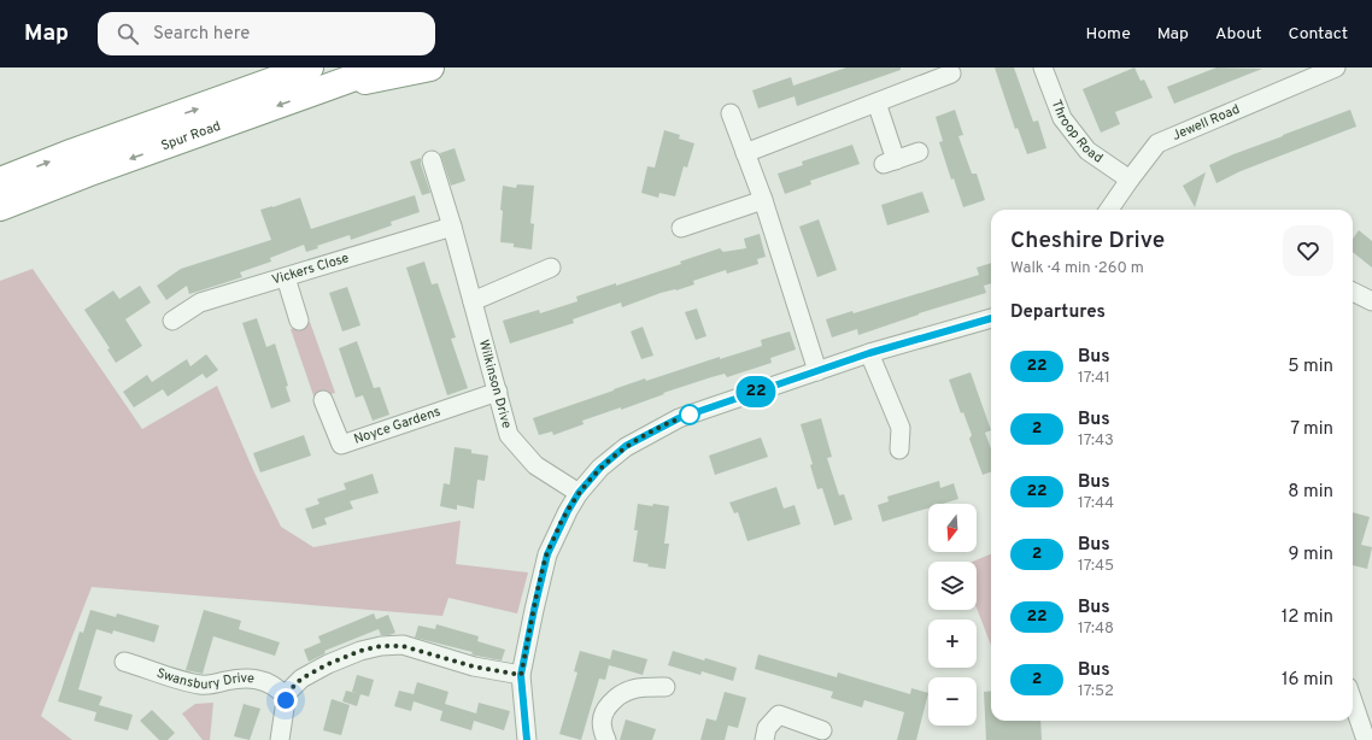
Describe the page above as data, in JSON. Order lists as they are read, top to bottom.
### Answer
{
  "streets": {
    "highway": ["Spur Road"],
    "street": [
      "Jewell Road",
      "Throop Road",
      "Vickers Close",
      "Wilkinson Drive",
      "Noyce Gardens",
      "Swansbury Drive"
    ]
  },
  "crossings": [
    ["Jewell Road", "Throop Road"],
    ["Vickers Close", "Wilkinson Drive"],
    ["Wilkinson Drive", "Noyce Gardens"]
  ],
  "lines": ["bus line 22"],
  "north": "bottom",
  "page": {
    "header": "Map",
    "search": "Search here",
    "nav": [
      "Home",
      "Map",
      "About",
      "Contact"
    ],
    "on_map": "22",
    "heading": [
      ["Cheshire Drive", "Walk · 4 min · 260 m"],
      "Departures"
    ],
    "list": [
      {
        "mark": "22",
        "name": "Bus",
        "note": "17:41",
        "value": "5 min"
      },
      {
        "mark": "2",
        "name": "Bus",
        "note": "17:43",
        "value": "7 min"
      },
      {
        "mark": "22",
        "name": "Bus",
        "note": "17:44",
        "value": "8 min"
      },
      {
        "mark": "2",
        "name": "Bus",
        "note": "17:45",
        "value": "9 min"
      },
      {
        "mark": "22",
        "name": "Bus",
        "note": "17:48",
        "value": "12 min"
      },
      {
        "mark": "2",
        "name": "Bus",
        "note": "17:52",
        "value": "16 min"
      }
    ],
    "map_buttons": ["+", "−"]
  }
}
